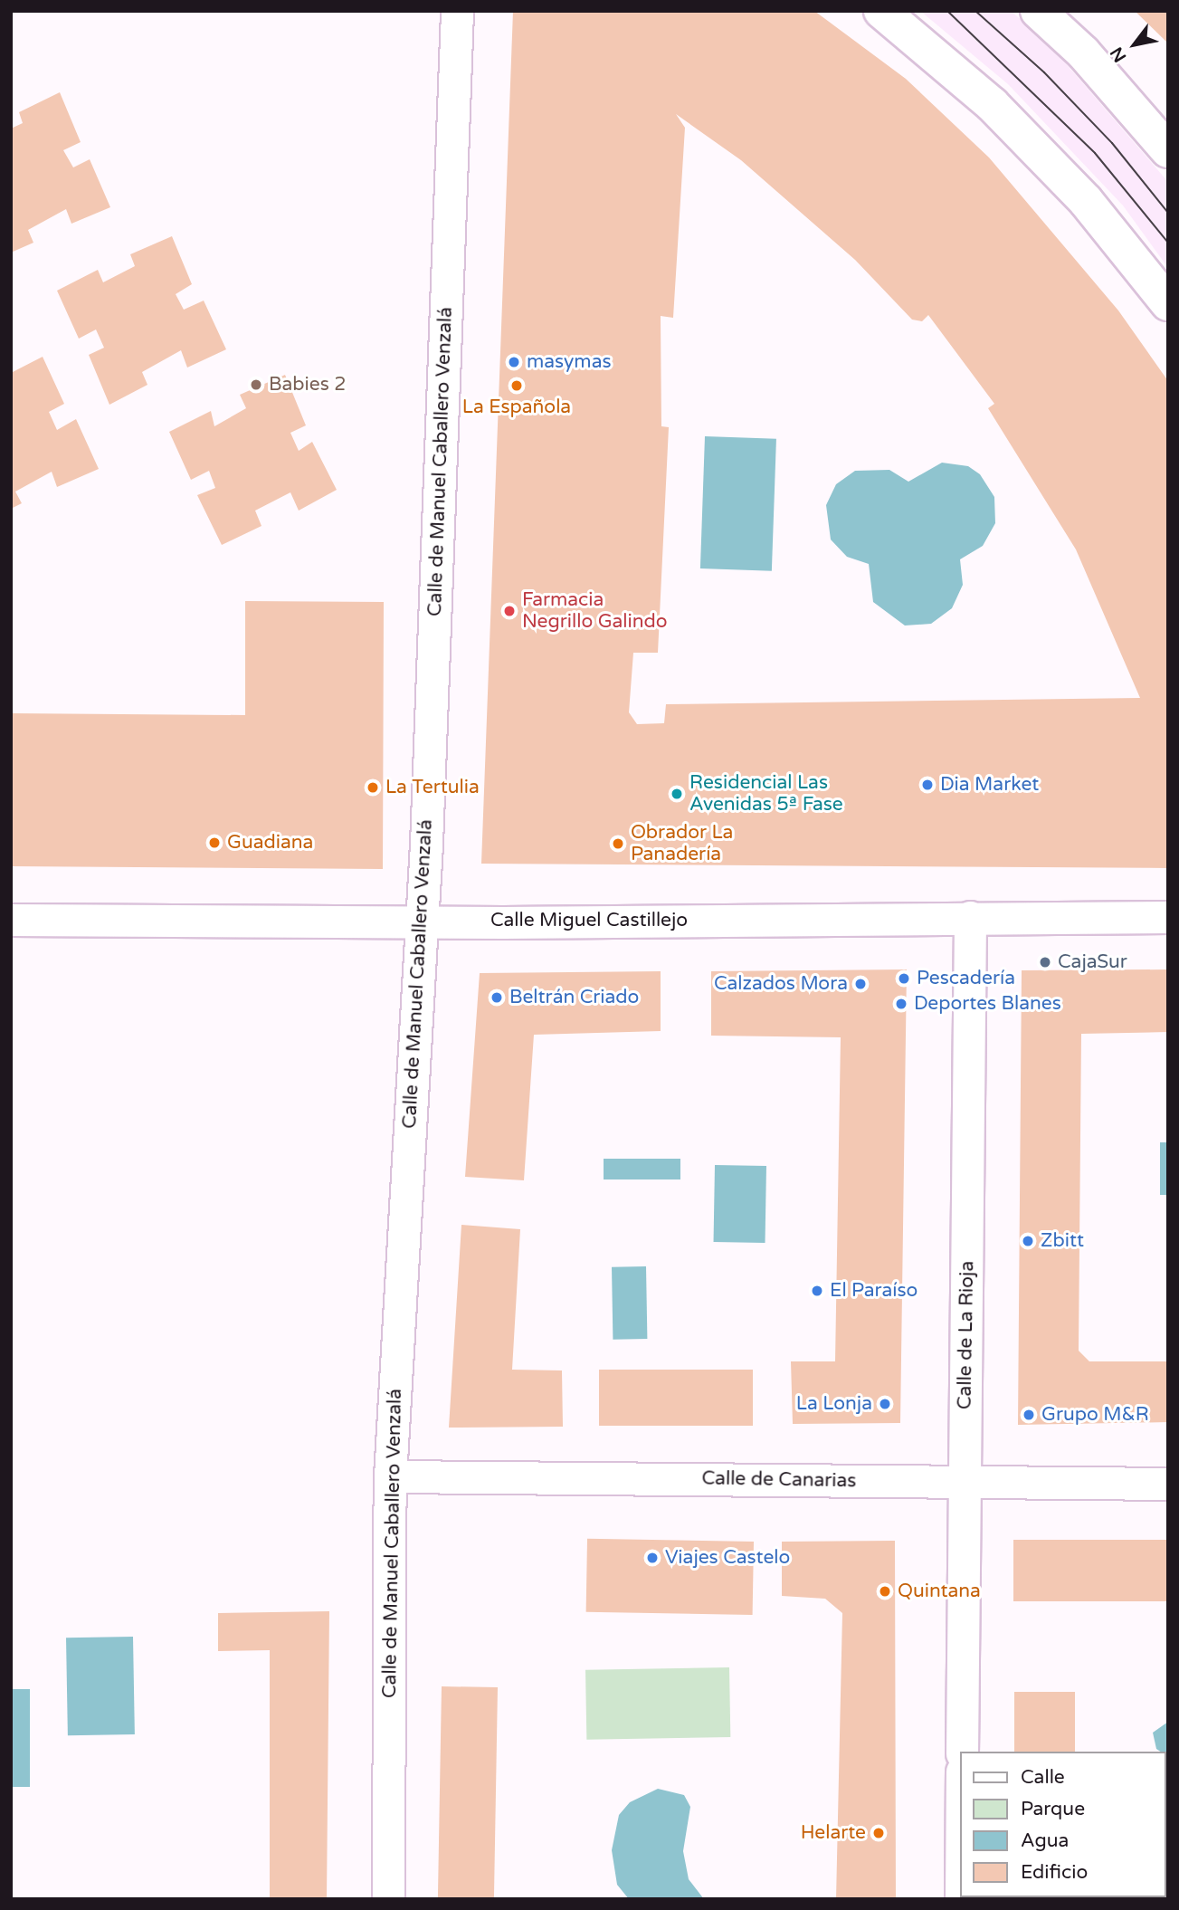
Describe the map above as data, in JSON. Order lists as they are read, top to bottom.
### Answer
{
  "streets": {
    "street": [
      "Calle de Manuel Caballero Venzalá",
      "Calle Miguel Castillejo",
      "Calle de La Rioja",
      "Calle de Canarias"
    ]
  },
  "crossings": [
    ["Calle de Manuel Caballero Venzalá", "Calle Miguel Castillejo"],
    ["Calle de Manuel Caballero Venzalá", "Calle de Canarias"],
    ["Calle Miguel Castillejo", "Calle de La Rioja"],
    ["Calle de La Rioja", "Calle de Canarias"]
  ],
  "places": [
    "masymas",
    "Babies 2",
    "La Española",
    "Farmacia Negrillo Galindo",
    "Dia Market",
    "La Tertulia",
    "Residencial Las Avenidas 5ª Fase",
    "Guadiana",
    "Obrador La Panadería",
    "CajaSur",
    "Pescadería",
    "Calzados Mora",
    "Beltrán Criado",
    "Deportes Blanes",
    "Zbitt",
    "El Paraíso",
    "La Lonja",
    "Grupo M&R",
    "Viajes Castelo",
    "Quintana",
    "Helarte"
  ],
  "legend": [
    "Calle",
    "Parque",
    "Agua",
    "Edificio"
  ],
  "north": "bottom left"
}
